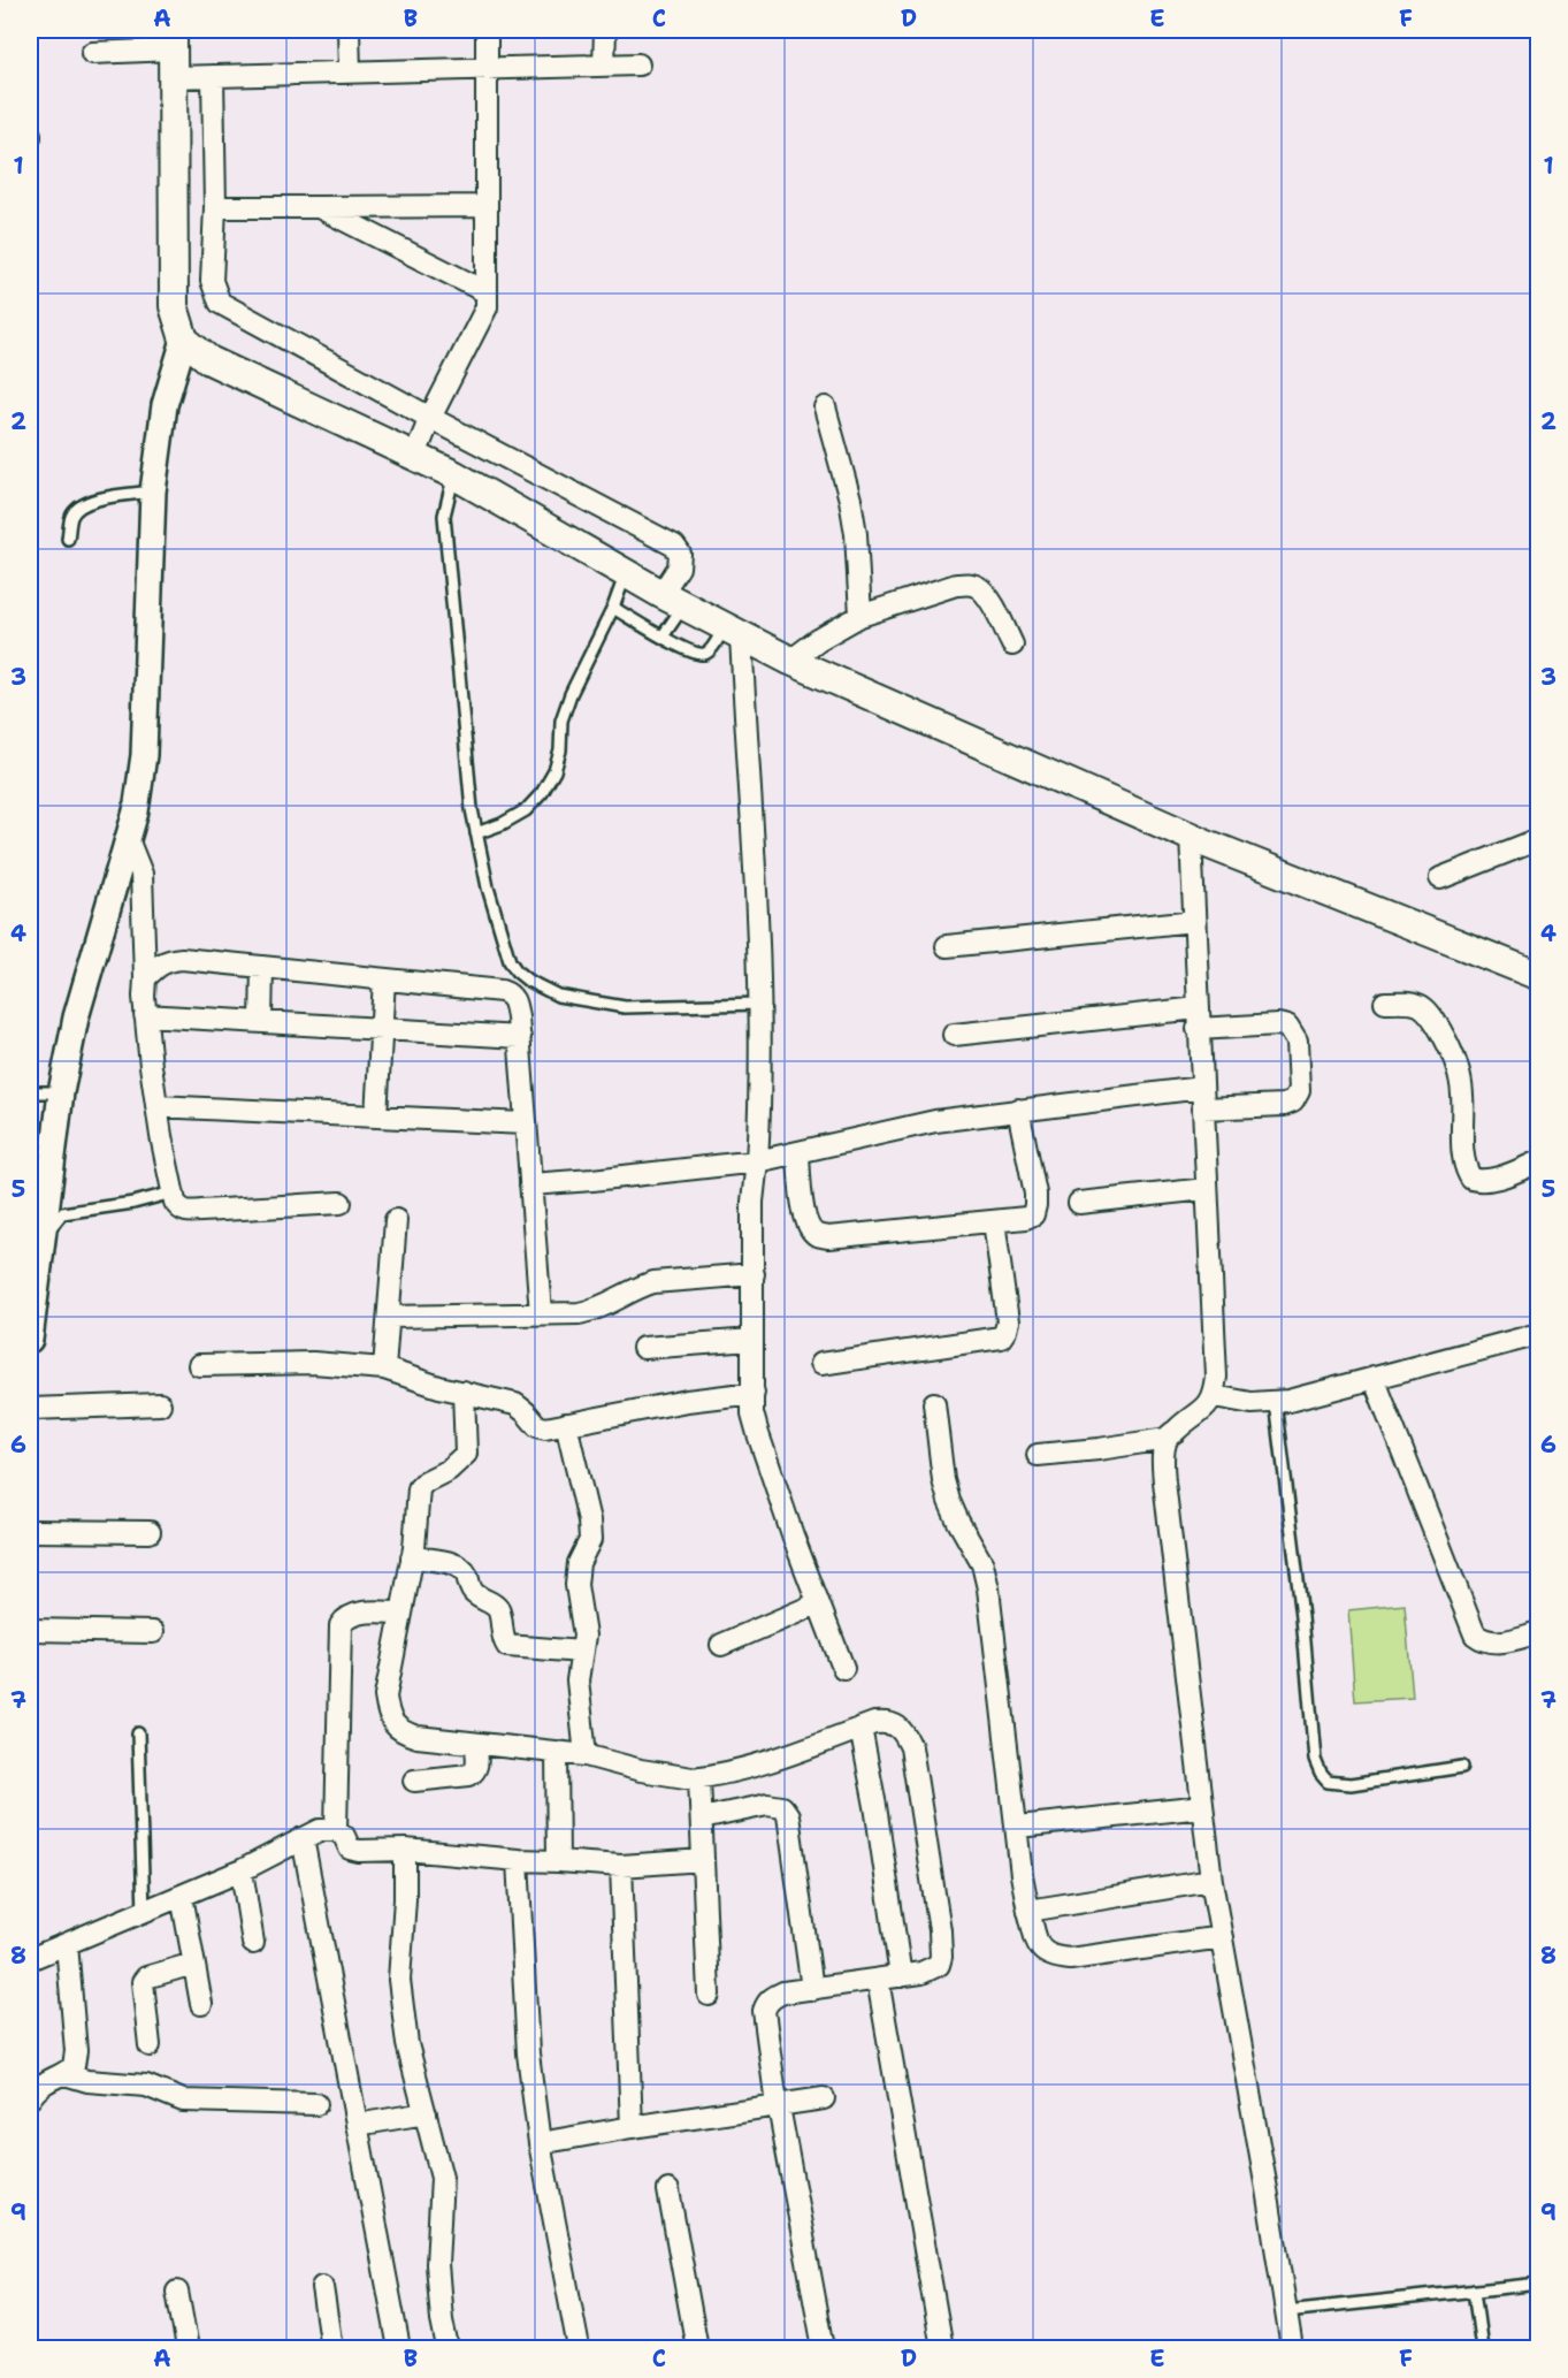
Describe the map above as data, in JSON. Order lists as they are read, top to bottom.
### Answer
{
  "grid": {
    "columns": [
      "A",
      "B",
      "C",
      "D",
      "E",
      "F"
    ],
    "rows": [
      "1",
      "2",
      "3",
      "4",
      "5",
      "6",
      "7",
      "8",
      "9"
    ]
  }
}
